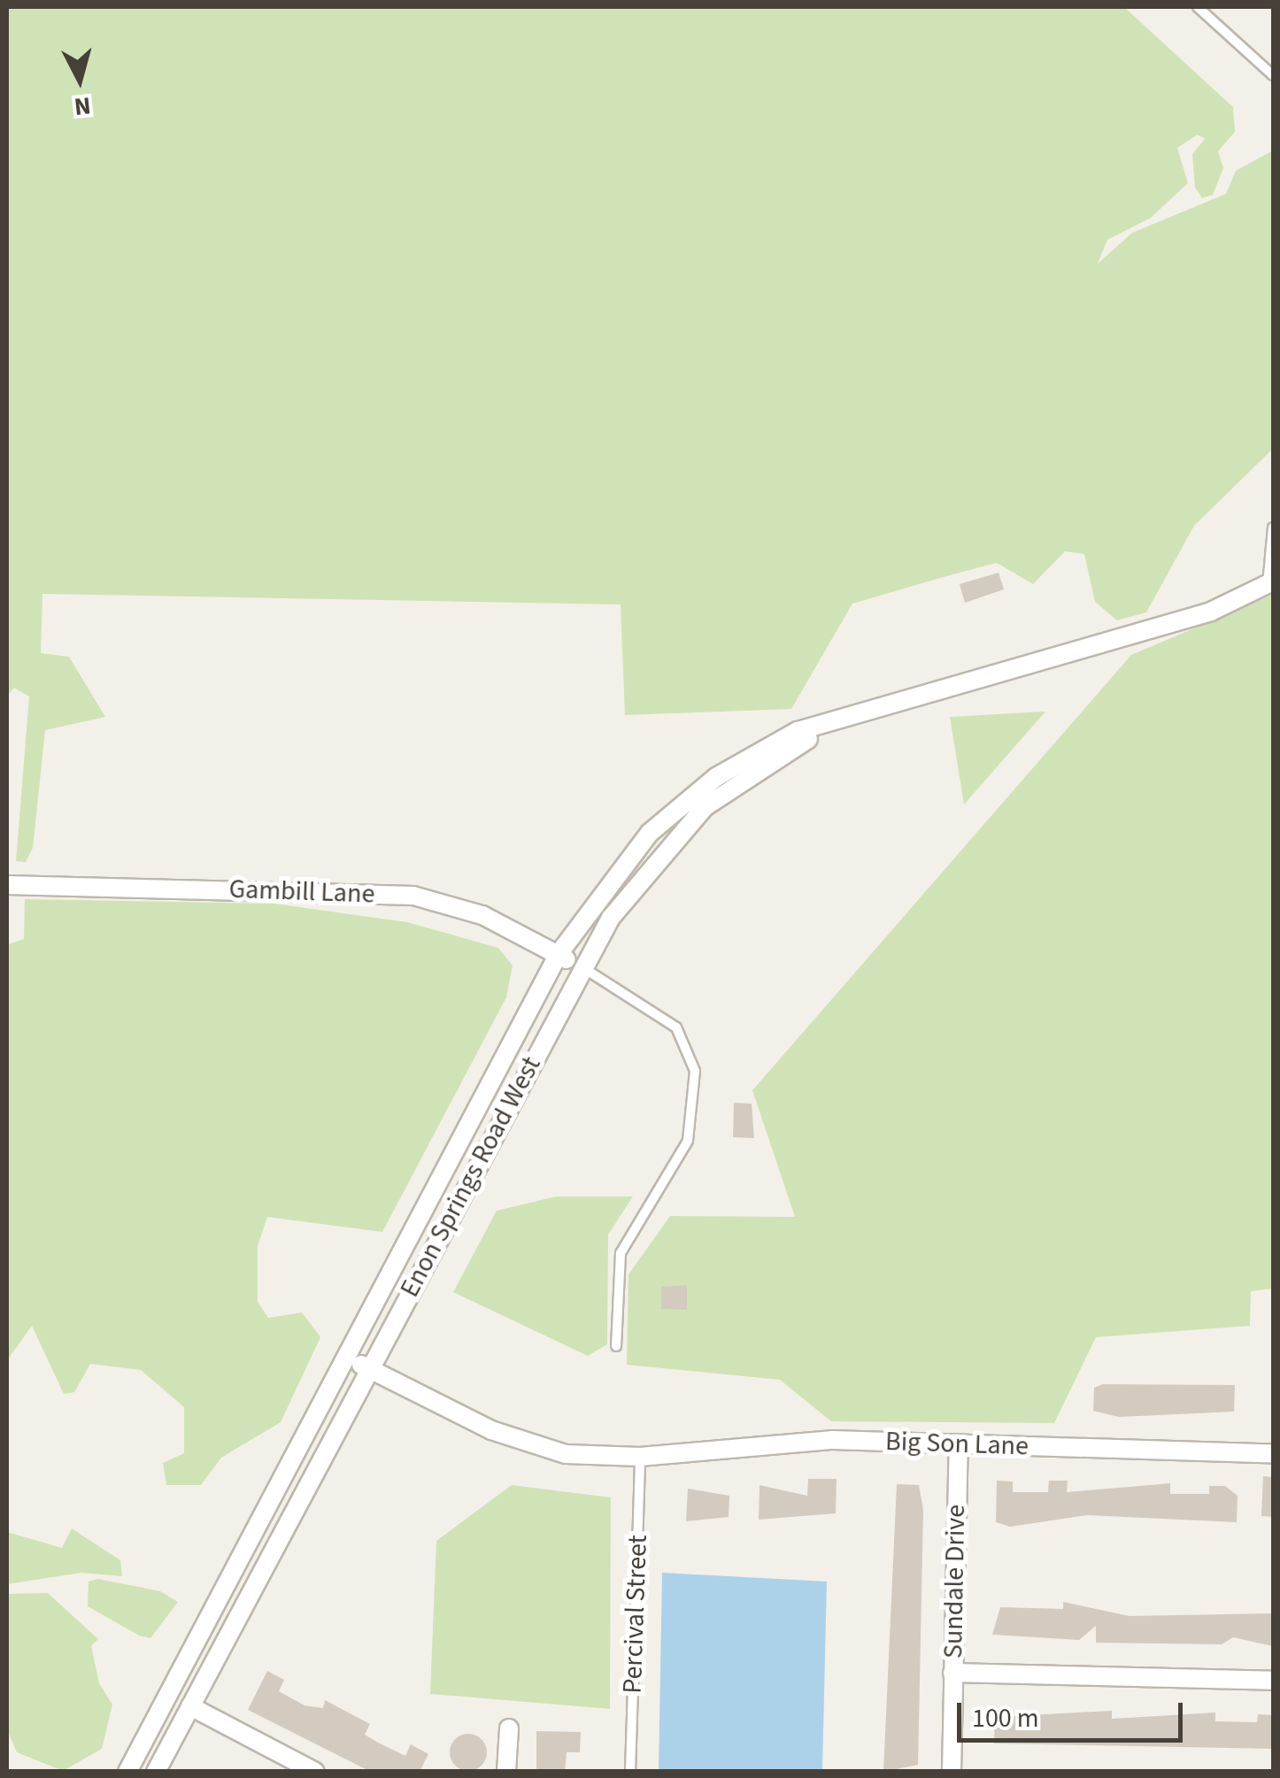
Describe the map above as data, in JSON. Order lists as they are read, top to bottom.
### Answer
{
  "streets": {
    "street": [
      "Gambill Lane",
      "Enon Springs Road West",
      "Big Son Lane",
      "Sundale Drive"
    ],
    "lane": ["Percival Street"]
  },
  "crossings": [
    ["Gambill Lane", "Enon Springs Road West"],
    ["Enon Springs Road West", "Big Son Lane"],
    ["Big Son Lane", "Sundale Drive"],
    ["Big Son Lane", "Percival Street"]
  ],
  "scale_bar": "100 m",
  "north": "bottom"
}
